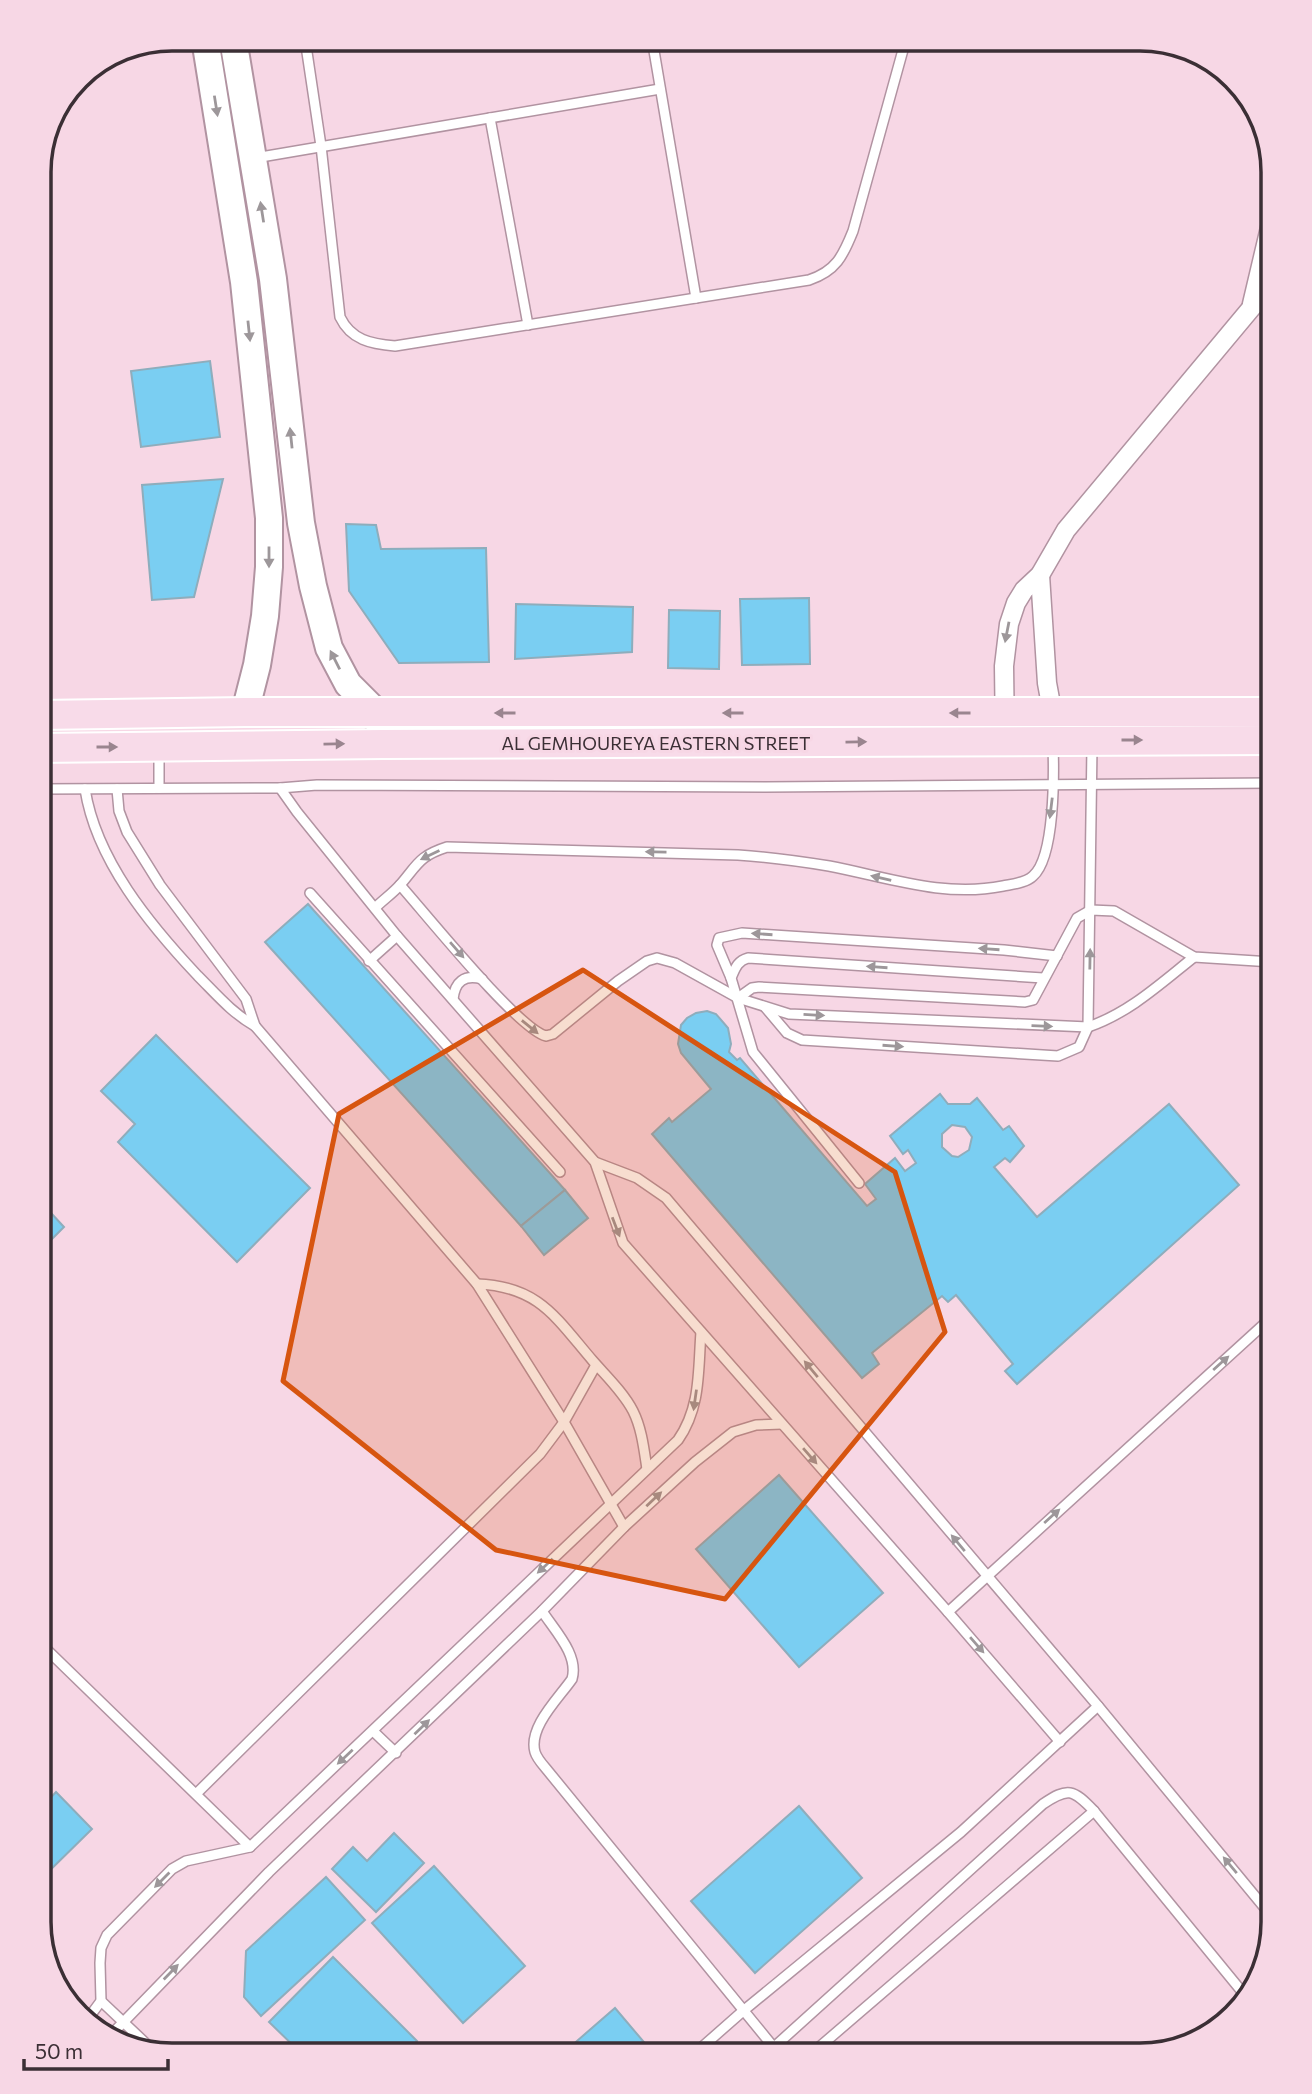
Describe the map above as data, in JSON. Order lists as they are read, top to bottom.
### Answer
{
  "streets": {
    "main road": ["AL GEMHOUREYA EASTERN STREET"]
  },
  "scale_bar": "50 m"
}
